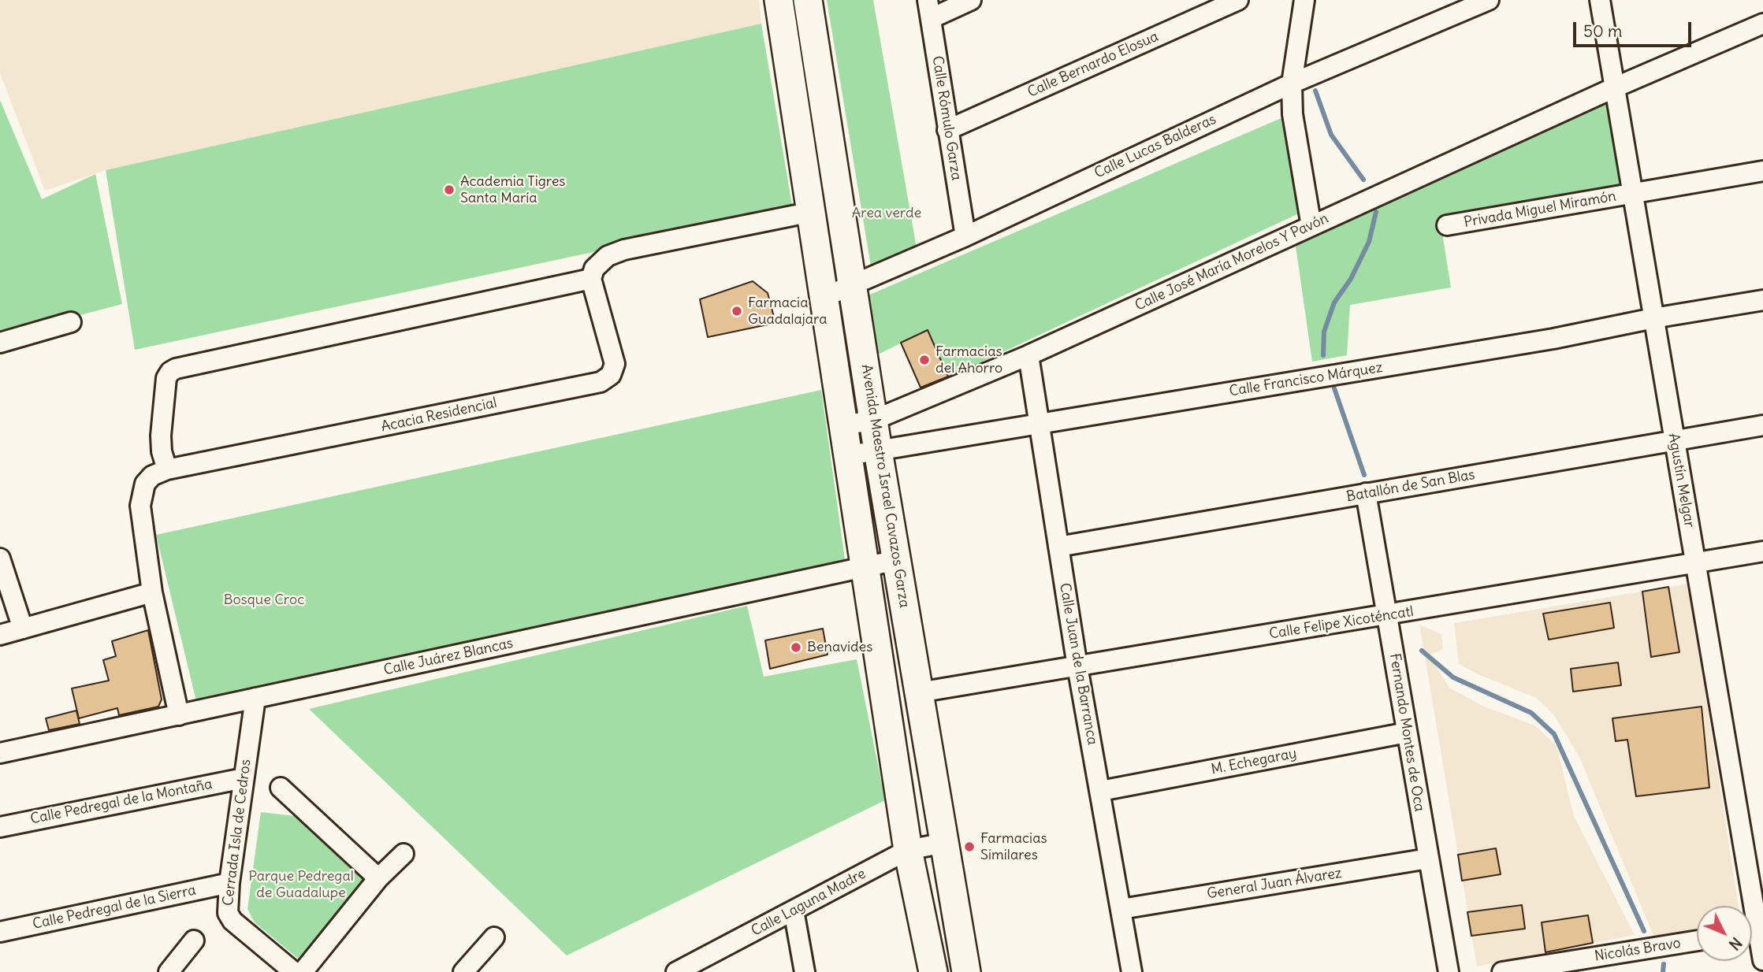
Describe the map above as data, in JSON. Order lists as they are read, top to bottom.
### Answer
{
  "streets": {
    "main road": ["Avenida Maestro Israel Cavazos Garza"],
    "street": [
      "Calle Bernardo Elosua",
      "Calle Rómulo Garza",
      "Calle Lucas Balderas",
      "Privada Miguel Miramón",
      "Calle José María Morelos Y Pavón",
      "Calle Francisco Márquez",
      "Acacia Residencial",
      "Agustín Melgar",
      "Batallón de San Blas",
      "Calle Felipe Xicoténcatl",
      "Calle Juárez Blancas",
      "Calle Juan de la Barranca",
      "Fernando Montes de Oca",
      "M. Echegaray",
      "Calle Pedregal de la Montaña",
      "Cerrada Isla de Cedros",
      "General Juan Álvarez",
      "Calle Laguna Madre",
      "Calle Pedregal de la Sierra",
      "Nicolás Bravo"
    ]
  },
  "crossings": [
    ["Calle Bernardo Elosua", "Calle Rómulo Garza"],
    ["Calle Rómulo Garza", "Calle Lucas Balderas"],
    ["Calle Lucas Balderas", "Avenida Maestro Israel Cavazos Garza"],
    ["Privada Miguel Miramón", "Agustín Melgar"],
    ["Calle José María Morelos Y Pavón", "Agustín Melgar"],
    ["Calle José María Morelos Y Pavón", "Avenida Maestro Israel Cavazos Garza"],
    ["Calle José María Morelos Y Pavón", "Calle Juan de la Barranca"],
    ["Calle Francisco Márquez", "Agustín Melgar"],
    ["Calle Francisco Márquez", "Avenida Maestro Israel Cavazos Garza"],
    ["Calle Francisco Márquez", "Calle Juan de la Barranca"],
    ["Agustín Melgar", "Batallón de San Blas"],
    ["Agustín Melgar", "Calle Felipe Xicoténcatl"],
    ["Avenida Maestro Israel Cavazos Garza", "Calle Felipe Xicoténcatl"],
    ["Avenida Maestro Israel Cavazos Garza", "Calle Juárez Blancas"],
    ["Avenida Maestro Israel Cavazos Garza", "Calle Laguna Madre"],
    ["Batallón de San Blas", "Calle Juan de la Barranca"],
    ["Batallón de San Blas", "Fernando Montes de Oca"],
    ["Calle Felipe Xicoténcatl", "Calle Juan de la Barranca"],
    ["Calle Felipe Xicoténcatl", "Fernando Montes de Oca"],
    ["Calle Juárez Blancas", "Cerrada Isla de Cedros"],
    ["Calle Juan de la Barranca", "M. Echegaray"],
    ["Calle Juan de la Barranca", "General Juan Álvarez"],
    ["Fernando Montes de Oca", "M. Echegaray"],
    ["Fernando Montes de Oca", "General Juan Álvarez"],
    ["Calle Pedregal de la Montaña", "Cerrada Isla de Cedros"],
    ["Cerrada Isla de Cedros", "Calle Pedregal de la Sierra"]
  ],
  "parks": ["Area verde", "Bosque Croc", "Parque Pedregal de Guadalupe"],
  "places": [
    "Academia Tigres Santa María",
    "Farmacia Guadalajara",
    "Farmacias del Ahorro",
    "Benavides",
    "Farmacias Similares"
  ],
  "scale_bar": "50 m",
  "north": "bottom right"
}
